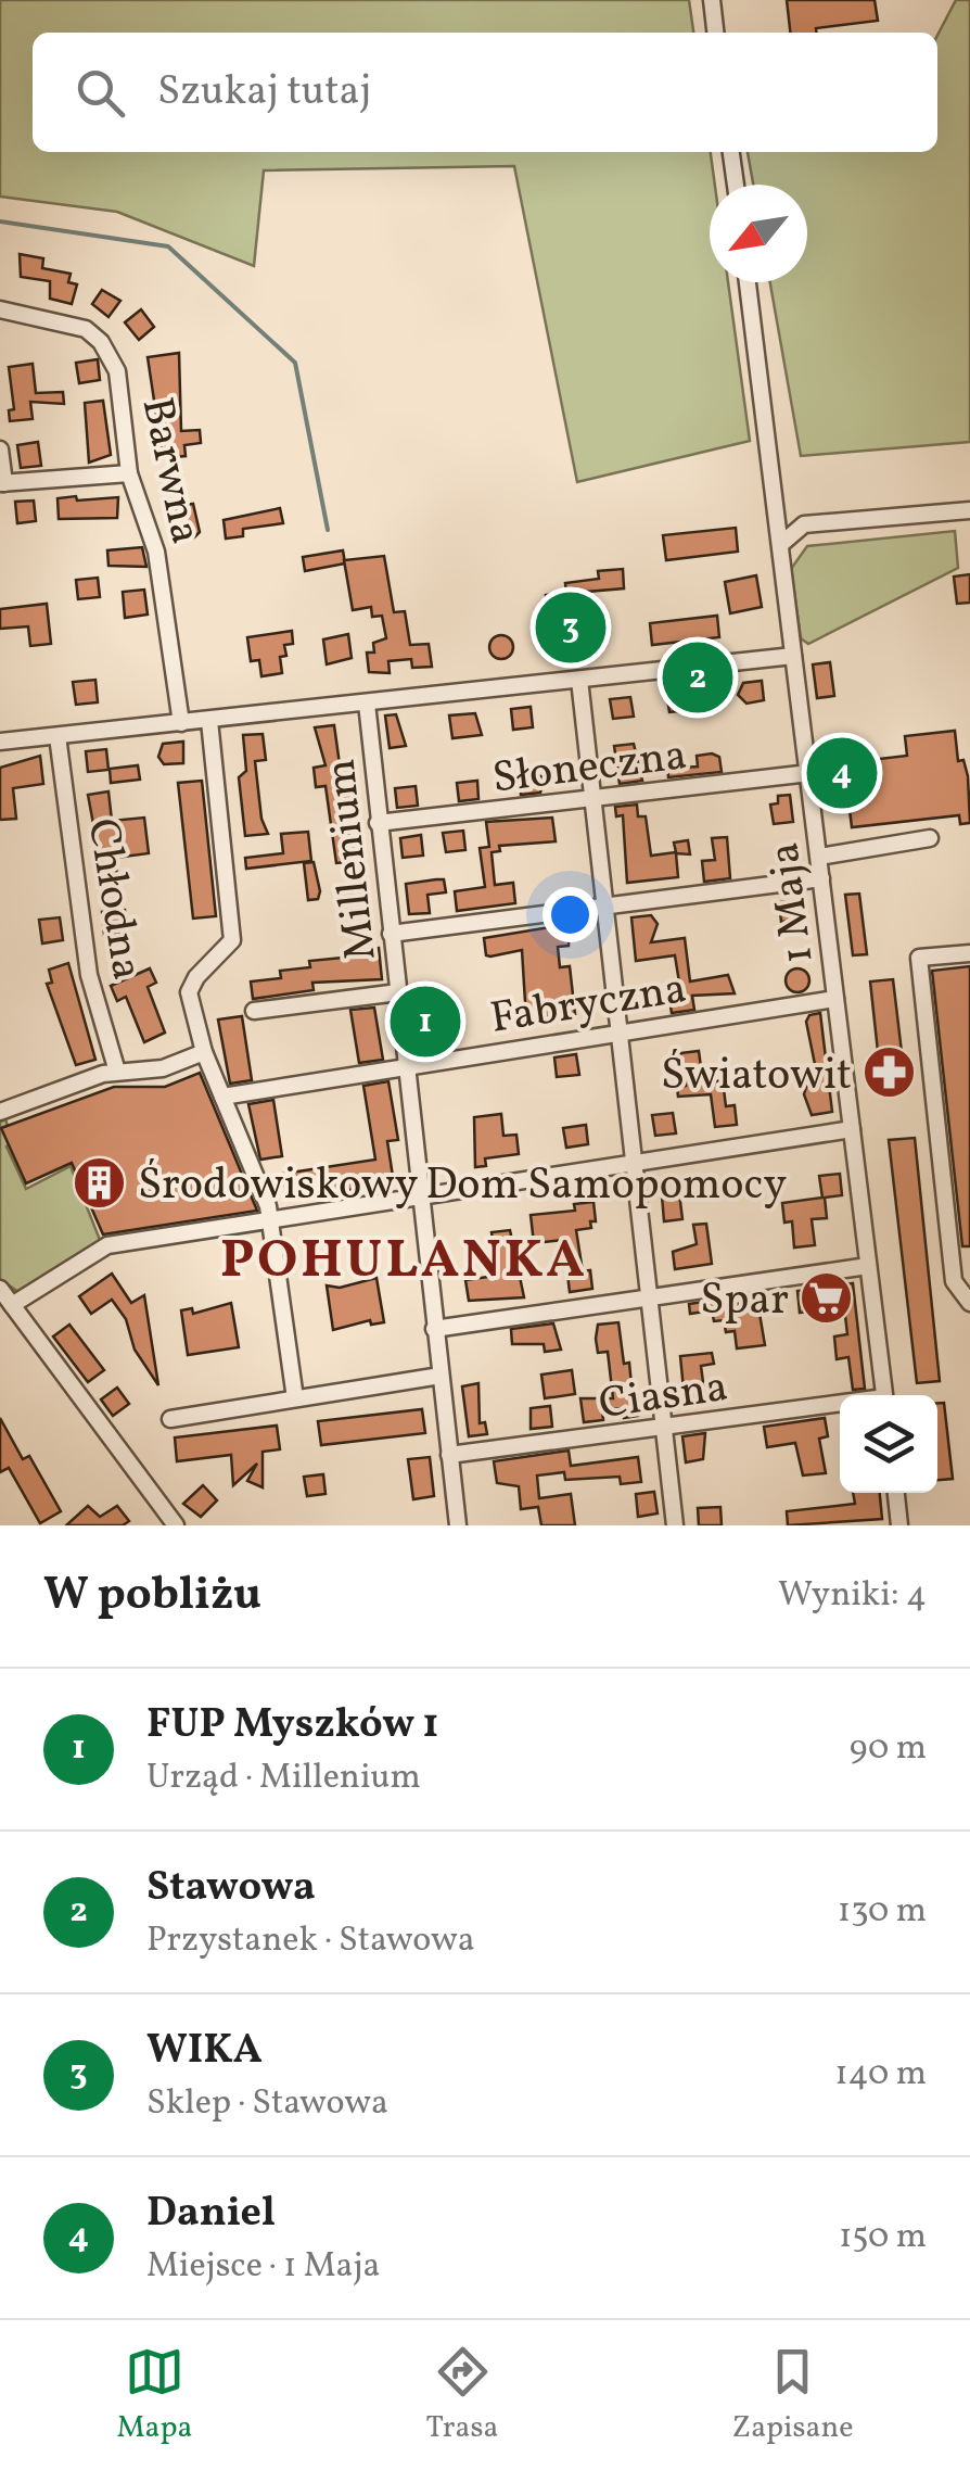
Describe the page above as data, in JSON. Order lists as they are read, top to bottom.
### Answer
{
  "streets": {
    "street": [
      "Barwna",
      "Słoneczna",
      "Millenium",
      "Chłodna",
      "1 Maja",
      "Fabryczna",
      "Ciasna"
    ]
  },
  "crossings": [
    ["Słoneczna", "Millenium"],
    ["Słoneczna", "1 Maja"],
    ["Millenium", "Fabryczna"],
    ["Millenium", "Ciasna"],
    ["1 Maja", "Fabryczna"]
  ],
  "districts": ["POHULANKA"],
  "places": {
    "pharmacy": ["Światowit"],
    "building": ["Środowiskowy Dom Samopomocy"],
    "supermarket": ["Spar"]
  },
  "north": "bottom left",
  "page": {
    "search": "Szukaj tutaj",
    "pins": [
      "3",
      "2",
      "4",
      "1"
    ],
    "heading": ["W pobliżu", "Wyniki: 4"],
    "list": [
      {
        "mark": "1",
        "name": "FUP Myszków 1",
        "note": "Urząd · Millenium",
        "value": "90 m"
      },
      {
        "mark": "2",
        "name": "Stawowa",
        "note": "Przystanek · Stawowa",
        "value": "130 m"
      },
      {
        "mark": "3",
        "name": "WIKA",
        "note": "Sklep · Stawowa",
        "value": "140 m"
      },
      {
        "mark": "4",
        "name": "Daniel",
        "note": "Miejsce · 1 Maja",
        "value": "150 m"
      }
    ],
    "nav": ["Mapa", "Trasa", "Zapisane"]
  }
}
